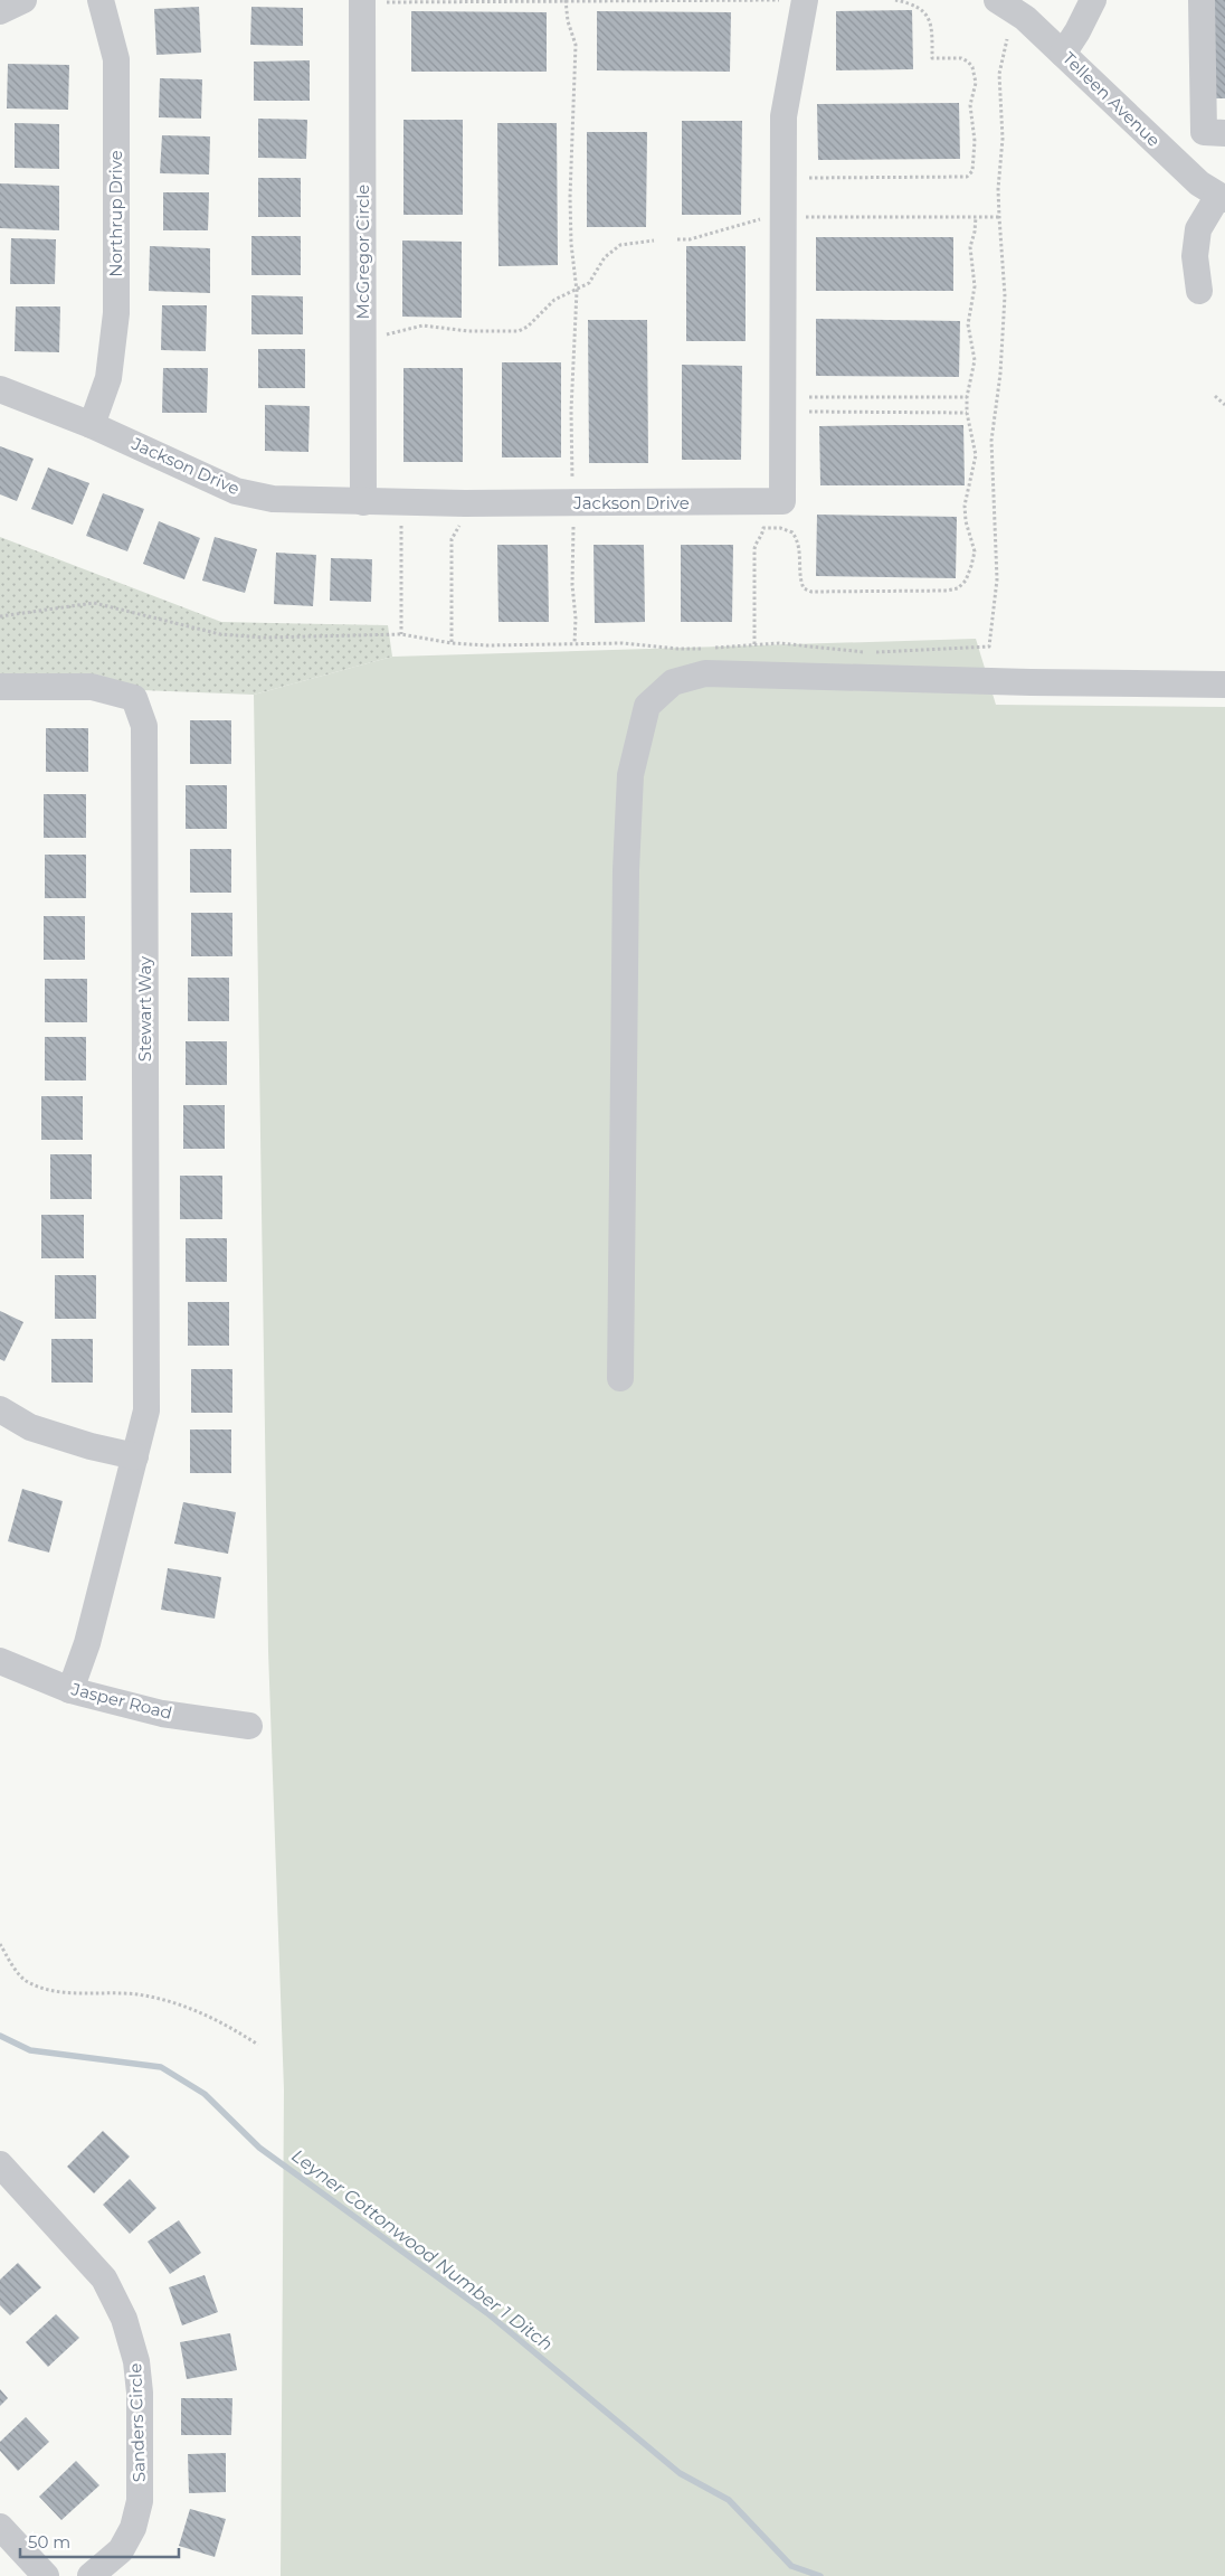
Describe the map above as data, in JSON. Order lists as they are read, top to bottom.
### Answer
{
  "streets": {
    "street": [
      "Telleen Avenue",
      "Northrup Drive",
      "McGregor Circle",
      "Jackson Drive",
      "Stewart Way",
      "Jasper Road",
      "Sanders Circle"
    ]
  },
  "crossings": [
    ["Northrup Drive", "Jackson Drive"],
    ["McGregor Circle", "Jackson Drive"]
  ],
  "water": ["Leyner Cottonwood Number 1 Ditch"],
  "scale_bar": "50 m"
}
